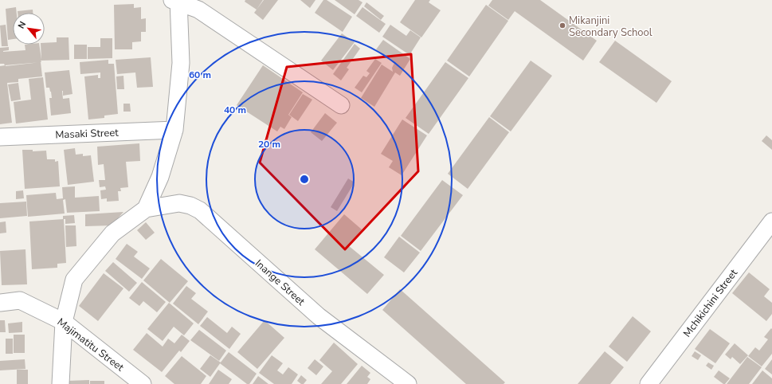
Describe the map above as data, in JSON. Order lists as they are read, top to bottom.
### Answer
{
  "streets": {
    "street": [
      "Masaki Street",
      "Inange Street",
      "Mchikichini Street",
      "Majimatitu Street"
    ]
  },
  "places": ["Mikanjini Secondary School"],
  "north": "top left",
  "rings": ["60 m", "40 m", "20 m"]
}
